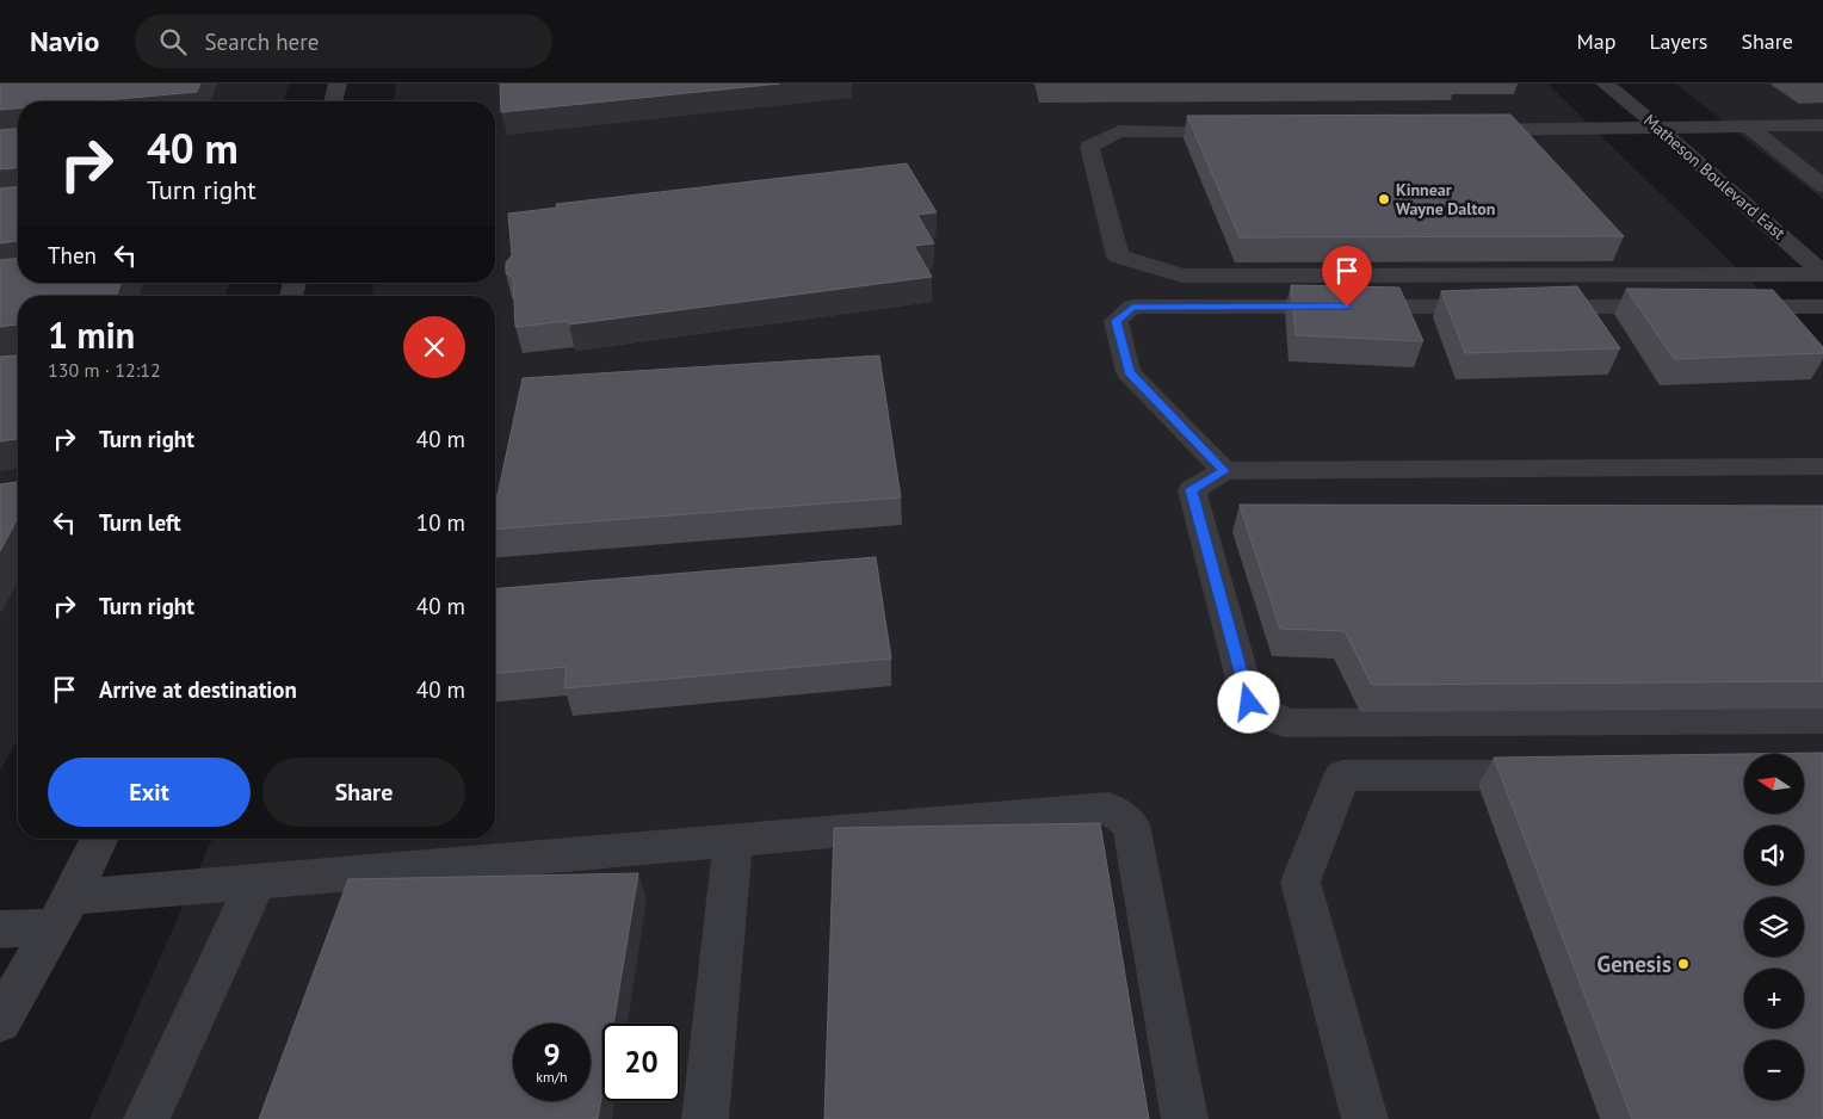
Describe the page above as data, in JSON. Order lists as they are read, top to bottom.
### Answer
{
  "streets": {
    "street": ["Matheson Boulevard East"]
  },
  "places": ["Kinnear Wayne Dalton", "Genesis"],
  "north": "left",
  "page": {
    "header": "Navio",
    "search": "Search here",
    "nav": ["Map", "Layers", "Share"],
    "turn": ["40 m", "Turn right"],
    "then": "Then",
    "heading": ["1 min", "130 m · 12:12"],
    "list": [
      {
        "name": "Turn right",
        "value": "40 m"
      },
      {
        "name": "Turn left",
        "value": "10 m"
      },
      {
        "name": "Turn right",
        "value": "40 m"
      },
      {
        "name": "Arrive at destination",
        "value": "40 m"
      }
    ],
    "buttons": ["Exit", "Share"],
    "map_buttons": ["+", "−"],
    "speed": "9 km/h",
    "limit": "20"
  }
}
